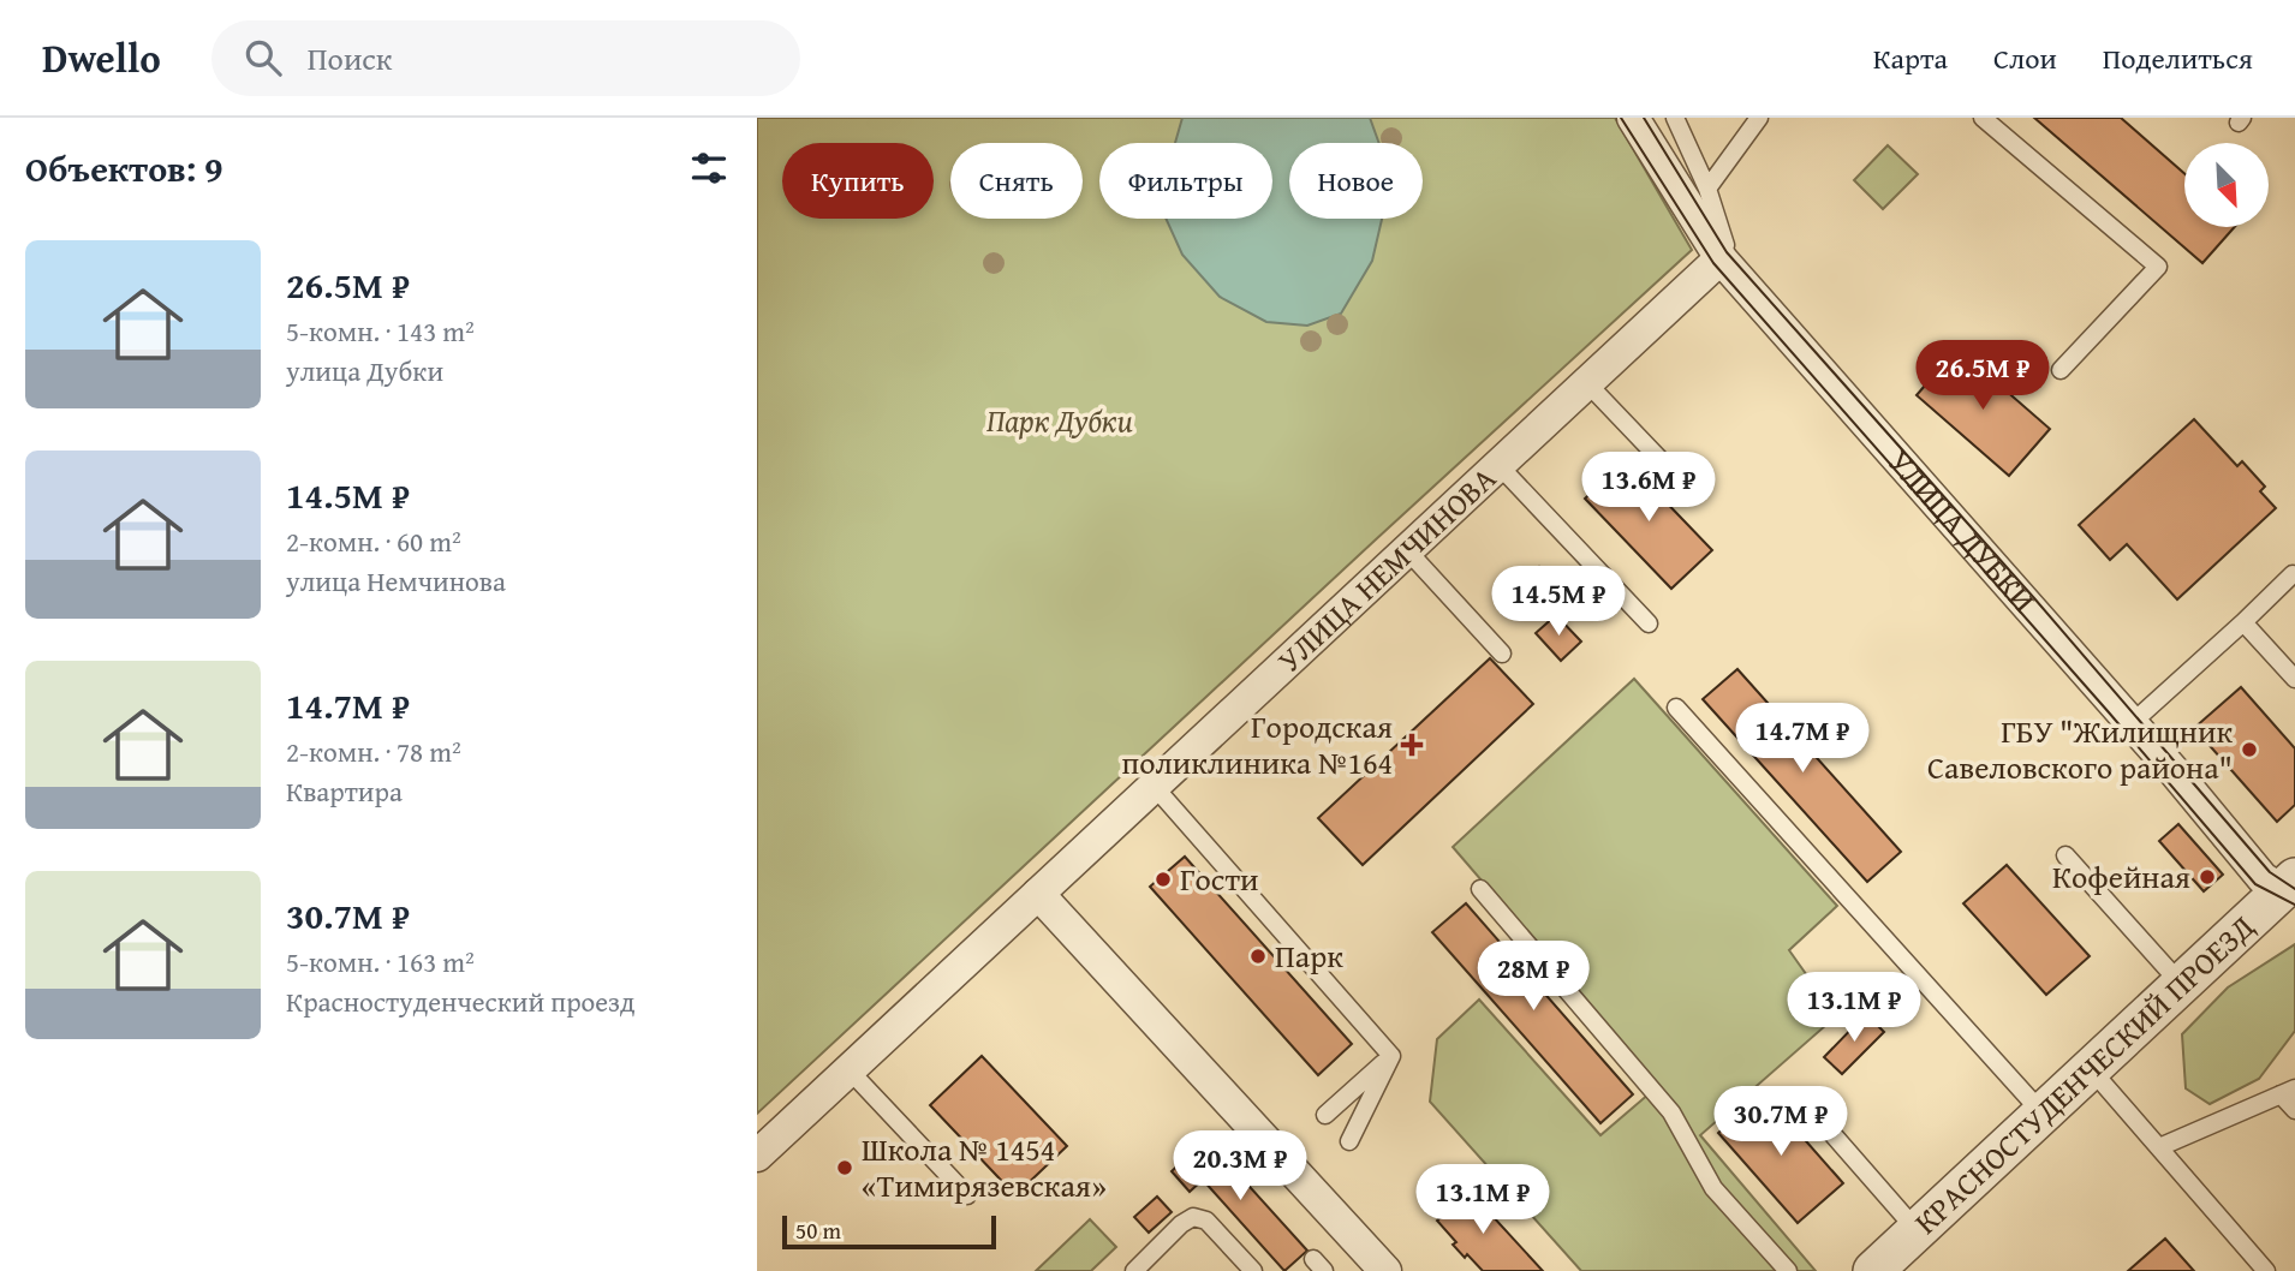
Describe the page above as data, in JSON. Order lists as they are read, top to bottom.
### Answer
{
  "streets": {
    "street": ["УЛИЦА ДУБКИ", "УЛИЦА НЕМЧИНОВА", "КРАСНОСТУДЕНЧЕСКИЙ ПРОЕЗД"]
  },
  "crossings": [
    ["УЛИЦА ДУБКИ", "УЛИЦА НЕМЧИНОВА"],
    ["УЛИЦА ДУБКИ", "КРАСНОСТУДЕНЧЕСКИЙ ПРОЕЗД"]
  ],
  "parks": ["Парк Дубки"],
  "places": {
    "health": ["Городская поликлиника №164"],
    "other": [
      "ГБУ \"Жилищник Савеловского района\"",
      "Кофейная",
      "Гости",
      "Парк",
      "Школа № 1454 «Тимирязевская»"
    ]
  },
  "scale_bar": "50 m",
  "north": "bottom right",
  "page": {
    "header": "Dwello",
    "search": "Поиск",
    "nav": ["Карта", "Слои", "Поделиться"],
    "heading": "Объектов: 9",
    "chip": [
      "Купить",
      "Снять",
      "Фильтры",
      "Новое"
    ],
    "list": [
      {
        "name": "26.5M ₽",
        "note": "5-комн. · 143 m² · улица Дубки"
      },
      {
        "name": "14.5M ₽",
        "note": "2-комн. · 60 m² · улица Немчинова"
      },
      {
        "name": "14.7M ₽",
        "note": "2-комн. · 78 m² · Квартира"
      },
      {
        "name": "30.7M ₽",
        "note": "5-комн. · 163 m² · Красностуденческий проезд"
      }
    ],
    "price": [
      "26.5M ₽",
      "13.6M ₽",
      "14.5M ₽",
      "14.7M ₽",
      "28M ₽",
      "13.1M ₽",
      "30.7M ₽",
      "20.3M ₽",
      "13.1M ₽"
    ],
    "scale": "50 m"
  }
}
